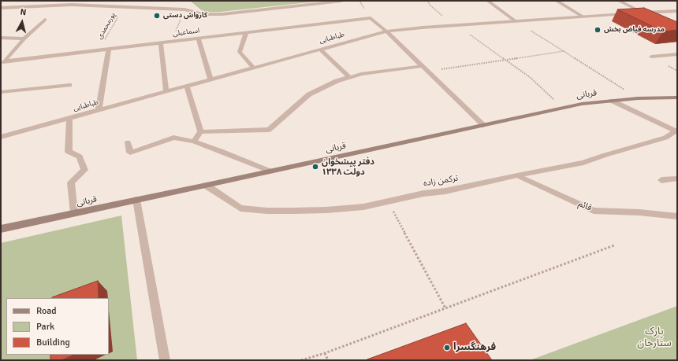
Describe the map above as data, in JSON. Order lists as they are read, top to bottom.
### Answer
{
  "streets": {
    "main road": ["قربانی"],
    "street": [
      "اسماعیلی",
      "طباطبایی",
      "ترکمن زاده",
      "قائم"
    ],
    "path": ["پورمحمدی"]
  },
  "crossings": [
    ["پورمحمدی", "اسماعیلی"],
    ["اسماعیلی", "طباطبایی"],
    ["قربانی", "ترکمن زاده"],
    ["ترکمن زاده", "قائم"]
  ],
  "parks": ["پارک ستارخان"],
  "places": [
    "کارواش دستی",
    "مدرسه فیاض بخش",
    "دفتر پیشخوان دولت ۱۳۳۸",
    "فرهنگسرا"
  ],
  "legend": ["Road", "Park", "Building"],
  "north": "top"
}
